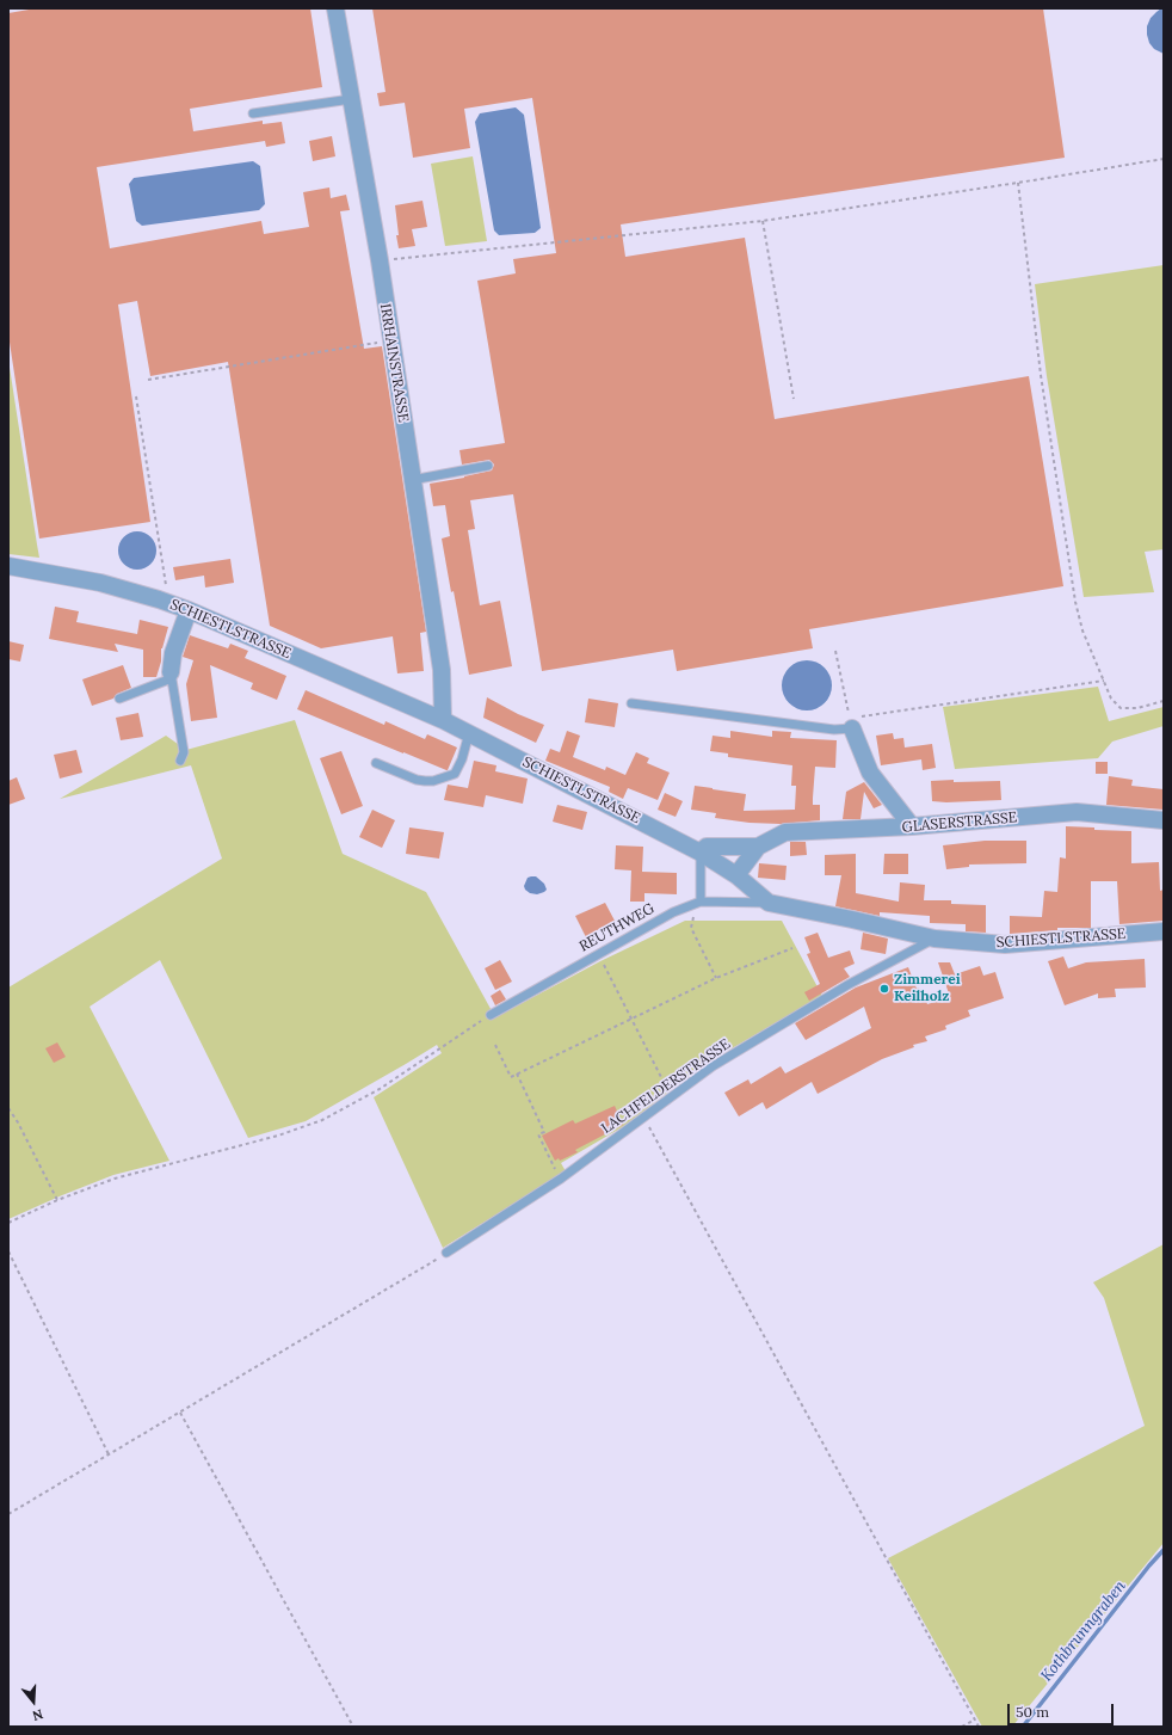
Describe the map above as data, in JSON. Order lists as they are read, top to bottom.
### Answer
{
  "streets": {
    "street": ["IRRHAINSTRASSE", "SCHIESTLSTRASSE", "GLASERSTRASSE"],
    "lane": ["REUTHWEG", "LACHFELDERSTRASSE"]
  },
  "crossings": [
    ["IRRHAINSTRASSE", "SCHIESTLSTRASSE"],
    ["SCHIESTLSTRASSE", "GLASERSTRASSE"],
    ["SCHIESTLSTRASSE", "REUTHWEG"],
    ["SCHIESTLSTRASSE", "LACHFELDERSTRASSE"]
  ],
  "water": ["Kothbrunngraben"],
  "places": ["Zimmerei Keilholz"],
  "scale_bar": "50 m",
  "north": "bottom"
}
